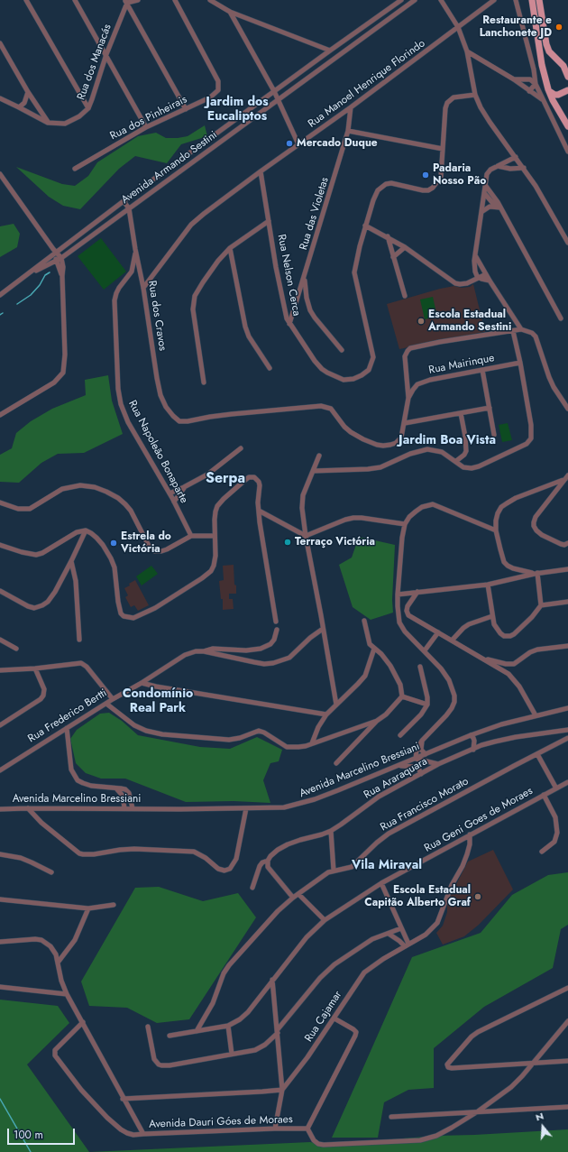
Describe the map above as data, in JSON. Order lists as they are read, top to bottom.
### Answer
{
  "streets": {
    "street": [
      "Rua dos Manacás",
      "Rua Manoel Henrique Florindo",
      "Rua dos Pinheirais",
      "Avenida Armando Sestini",
      "Rua das Violetas",
      "Rua Nelson Cerca",
      "Rua dos Cravos",
      "Rua Mairinque",
      "Rua Napoleão Bonaparte",
      "Rua Frederico Bertti",
      "Avenida Marcelino Bressiani",
      "Rua Araraquara",
      "Rua Francisco Morato",
      "Rua Geni Goes de Moraes",
      "Rua Cajamar",
      "Avenida Dauri Góes de Moraes"
    ]
  },
  "crossings": [
    ["Rua Manoel Henrique Florindo", "Rua das Violetas"],
    ["Rua Manoel Henrique Florindo", "Rua Nelson Cerca"],
    ["Rua Manoel Henrique Florindo", "Rua dos Cravos"],
    ["Avenida Armando Sestini", "Rua dos Cravos"],
    ["Rua das Violetas", "Rua Nelson Cerca"],
    ["Rua dos Cravos", "Rua Napoleão Bonaparte"],
    ["Rua Geni Goes de Moraes", "Rua Cajamar"]
  ],
  "districts": [
    "Jardim dos Eucaliptos",
    "Jardim Boa Vista",
    "Serpa",
    "Condomínio Real Park",
    "Vila Miraval"
  ],
  "places": [
    "Restaurante e Lanchonete JD",
    "Mercado Duque",
    "Padaria Nosso Pão",
    "Escola Estadual Armando Sestini",
    "Terraço Victória",
    "Estrela do Victória",
    "Escola Estadual Capitão Alberto Graf"
  ],
  "scale_bar": "100 m",
  "north": "top"
}
